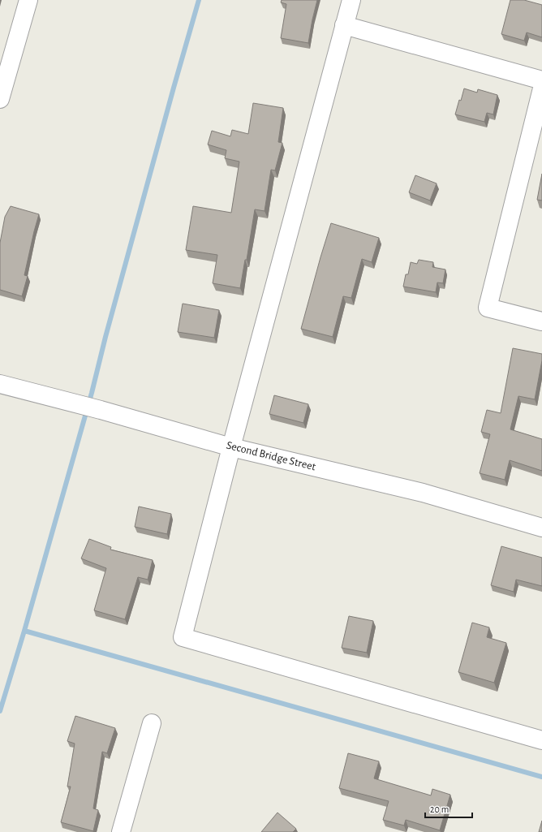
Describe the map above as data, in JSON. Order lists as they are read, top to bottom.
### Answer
{
  "streets": {
    "street": ["Second Bridge Street"]
  },
  "scale_bar": "20 m"
}
